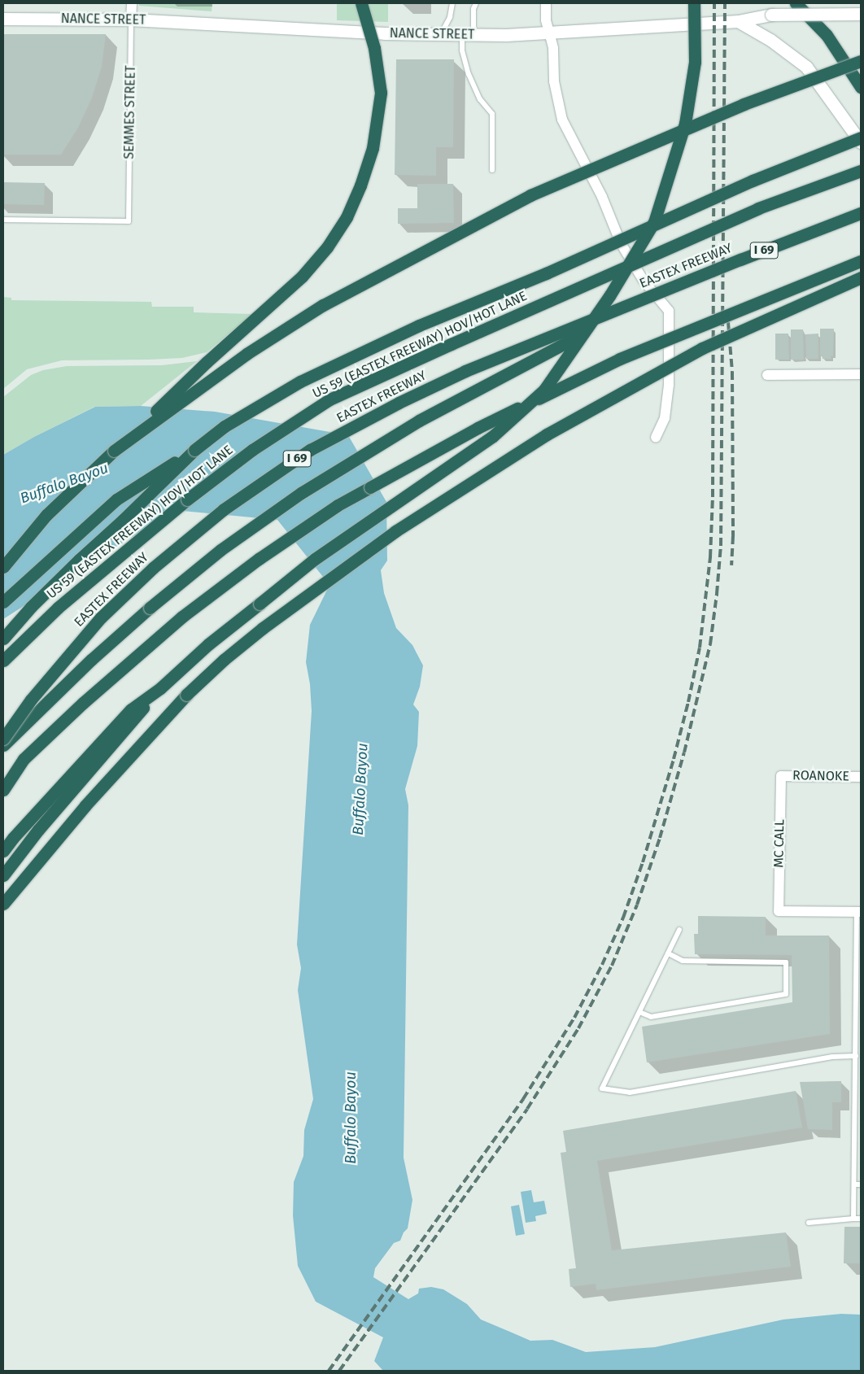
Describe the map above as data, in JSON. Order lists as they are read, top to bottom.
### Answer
{
  "streets": {
    "highway": ["I 69", "EASTEX FREEWAY", "US 59 (EASTEX FREEWAY) HOV/HOT LANE"],
    "street": [
      "NANCE STREET",
      "SEMMES STREET",
      "ROANOKE",
      "MC CALL"
    ]
  },
  "crossings": [
    ["NANCE STREET", "SEMMES STREET"],
    ["ROANOKE", "MC CALL"]
  ],
  "water": ["Buffalo Bayou"]
}
